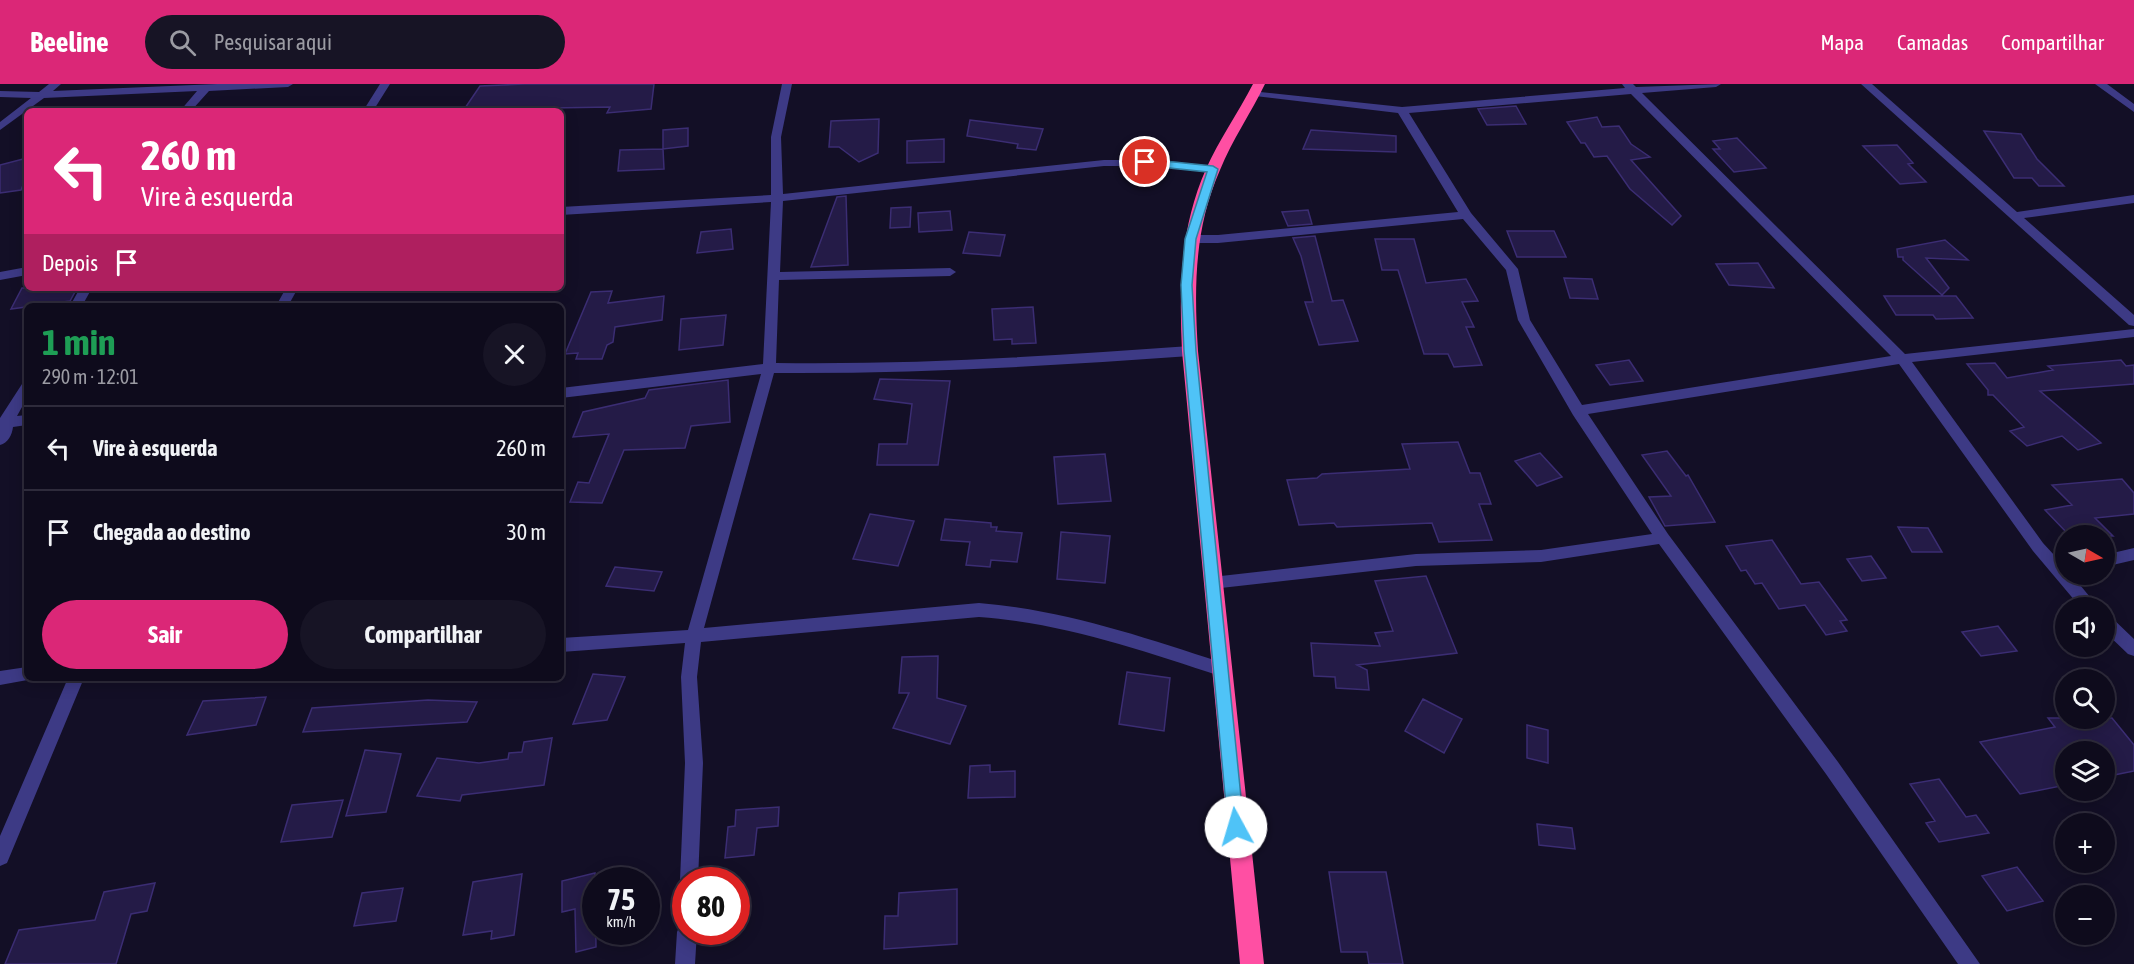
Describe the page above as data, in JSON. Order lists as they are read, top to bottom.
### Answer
{
  "north": "right",
  "page": {
    "header": "Beeline",
    "search": "Pesquisar aqui",
    "nav": ["Mapa", "Camadas", "Compartilhar"],
    "turn": ["260 m", "Vire à esquerda"],
    "then": "Depois",
    "heading": ["1 min", "290 m · 12:01"],
    "list": [
      {
        "name": "Vire à esquerda",
        "value": "260 m"
      },
      {
        "name": "Chegada ao destino",
        "value": "30 m"
      }
    ],
    "map_buttons": ["+", "−"],
    "buttons": ["Sair", "Compartilhar"],
    "speed": "75 km/h",
    "limit": "80"
  }
}
